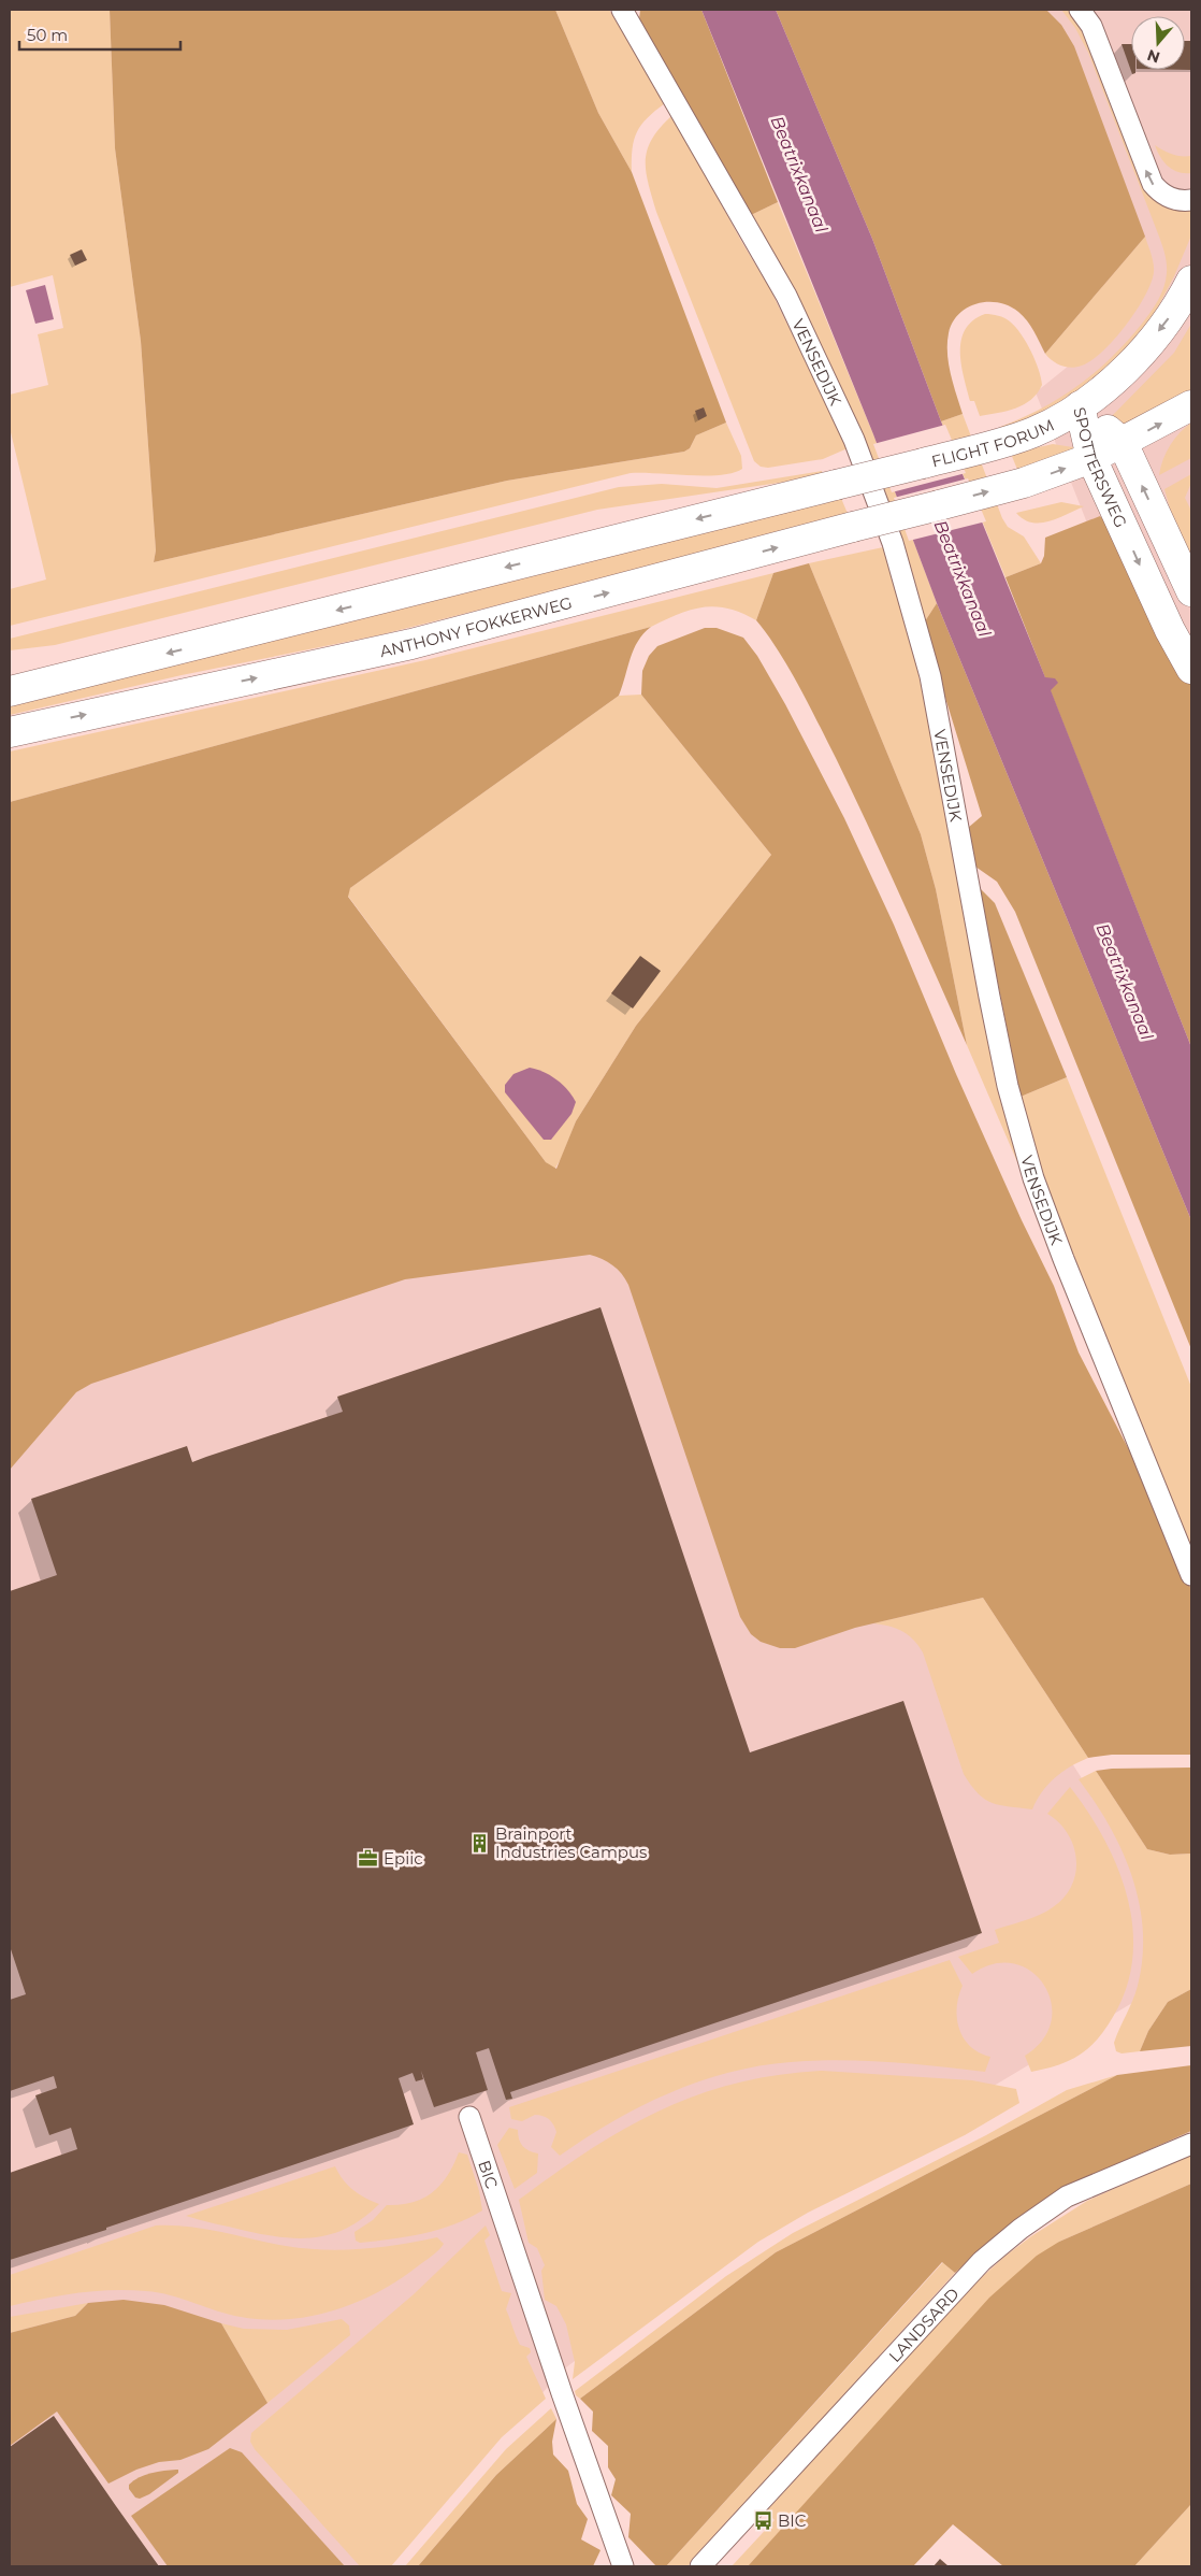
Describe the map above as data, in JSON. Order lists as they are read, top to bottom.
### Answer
{
  "streets": {
    "main road": ["FLIGHT FORUM", "SPOTTERSWEG", "ANTHONY FOKKERWEG"],
    "street": ["VENSEDIJK", "BIC", "LANDSARD"]
  },
  "crossings": [
    ["FLIGHT FORUM", "SPOTTERSWEG"],
    ["SPOTTERSWEG", "ANTHONY FOKKERWEG"]
  ],
  "one_way": ["FLIGHT FORUM", "ANTHONY FOKKERWEG"],
  "water": ["Beatrixkanaal"],
  "places": {
    "building": ["Brainport Industries Campus"],
    "office": ["Epiic"],
    "bus stop": ["BIC"]
  },
  "scale_bar": "50 m",
  "north": "bottom"
}
